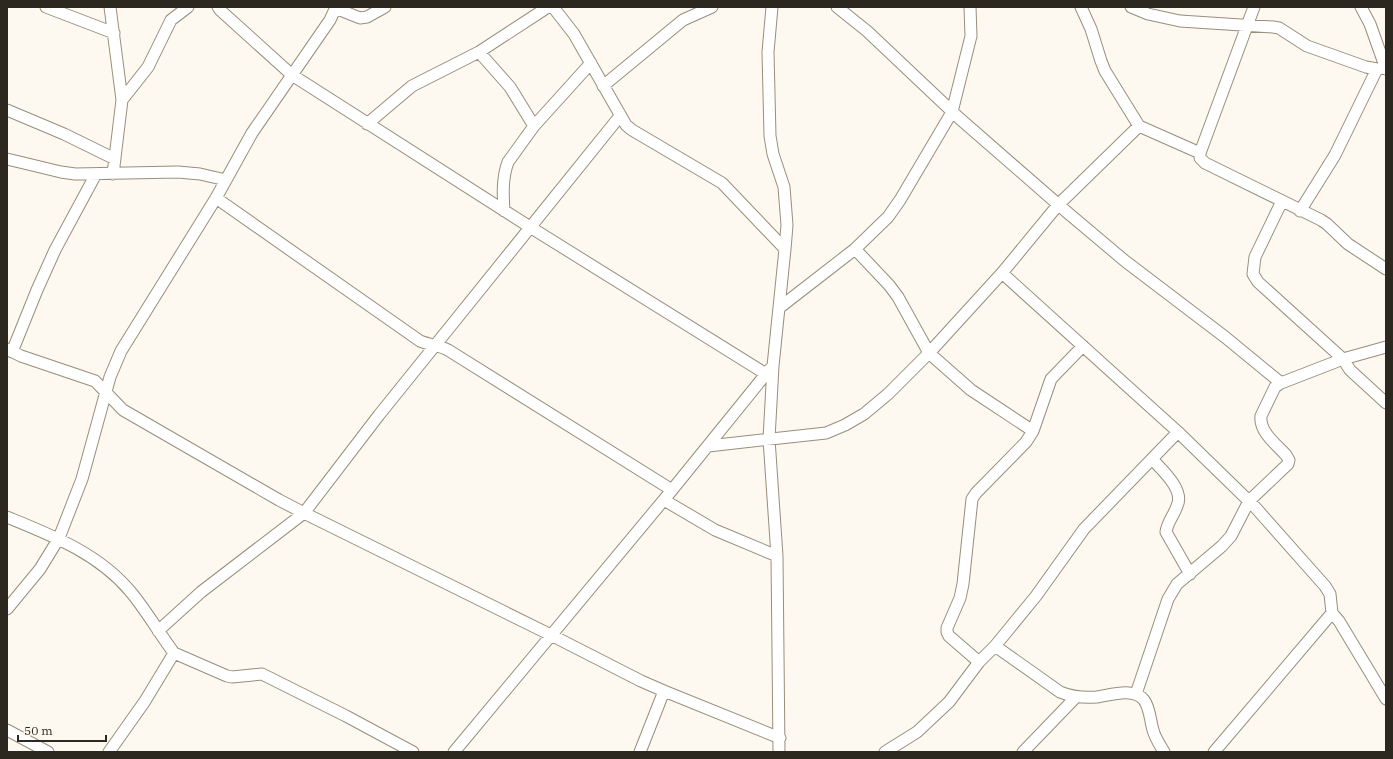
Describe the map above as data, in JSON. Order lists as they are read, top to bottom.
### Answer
{
  "scale_bar": "50 m"
}
